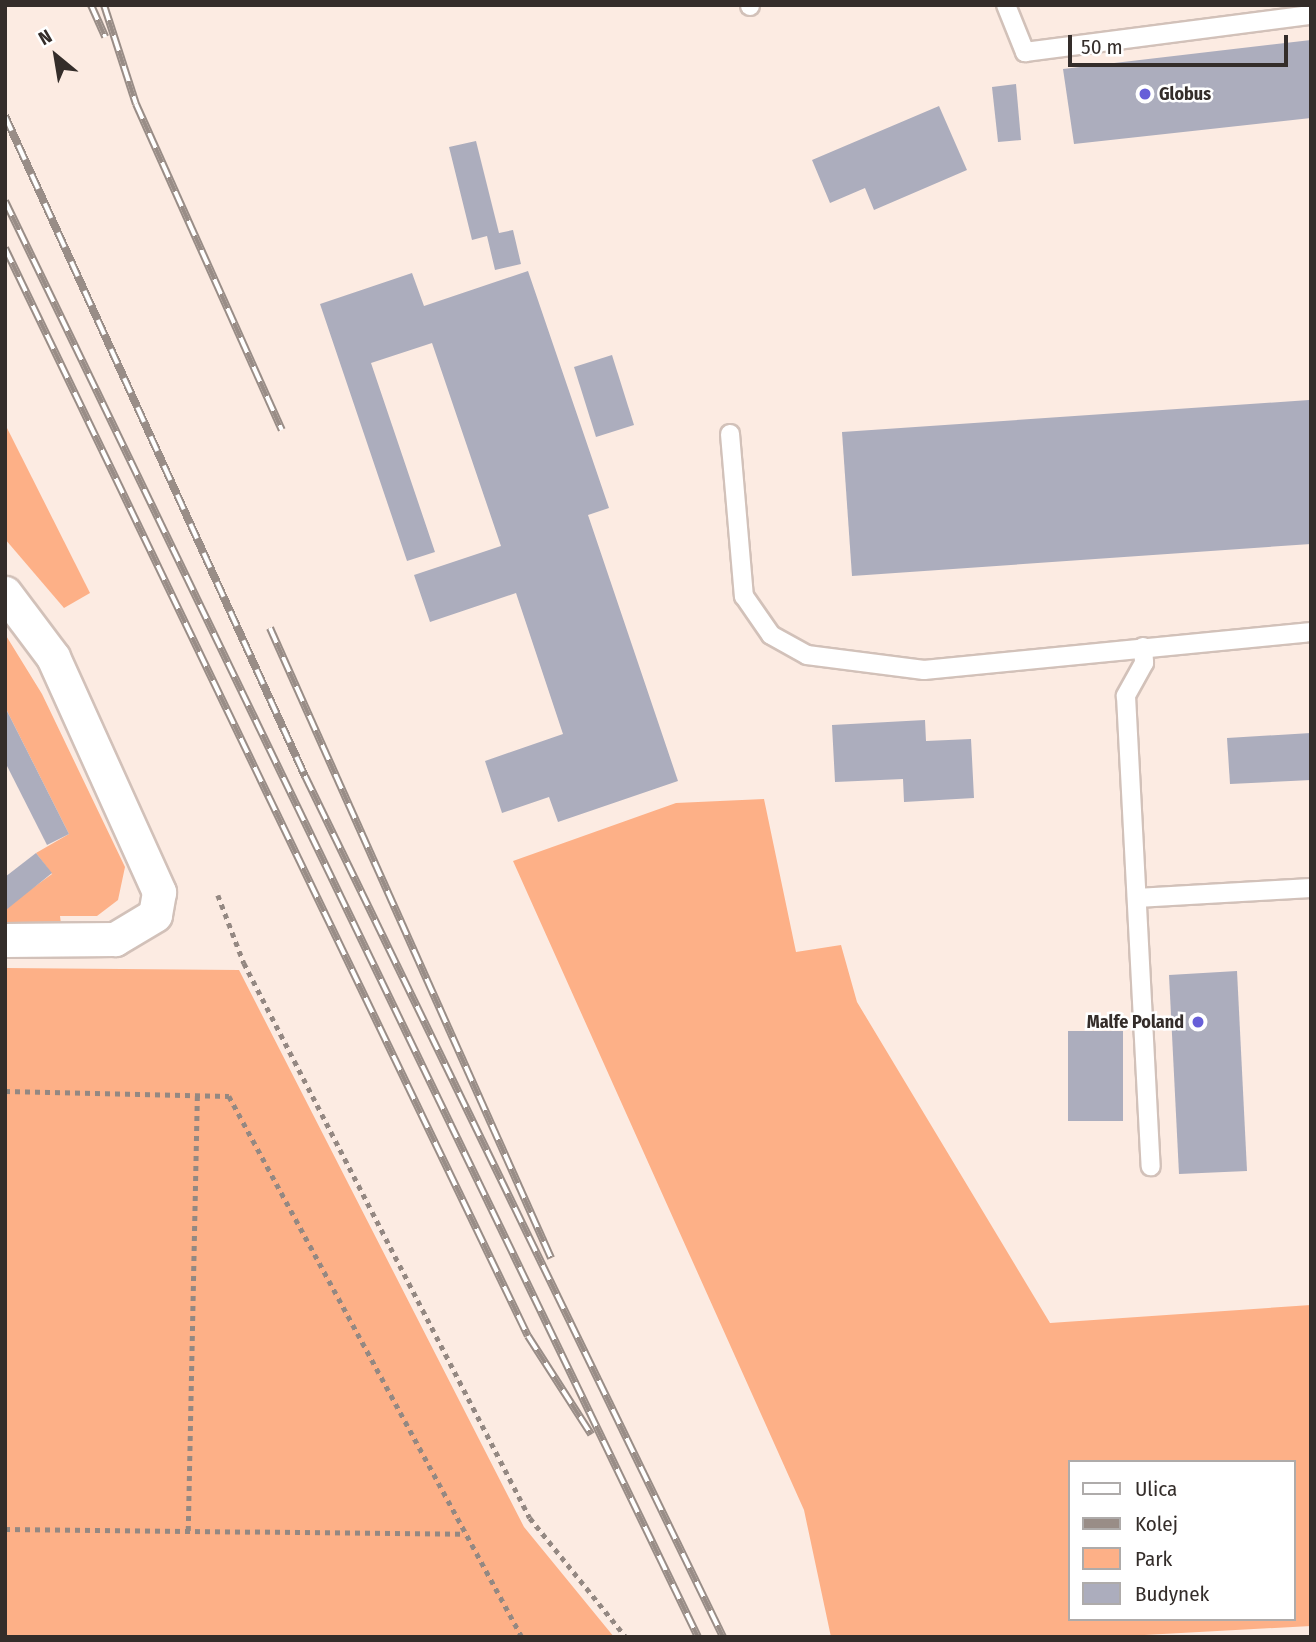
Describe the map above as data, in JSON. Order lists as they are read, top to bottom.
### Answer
{
  "places": ["Globus", "Malfe Poland"],
  "legend": [
    "Ulica",
    "Kolej",
    "Park",
    "Budynek"
  ],
  "scale_bar": "50 m",
  "north": "top left"
}
